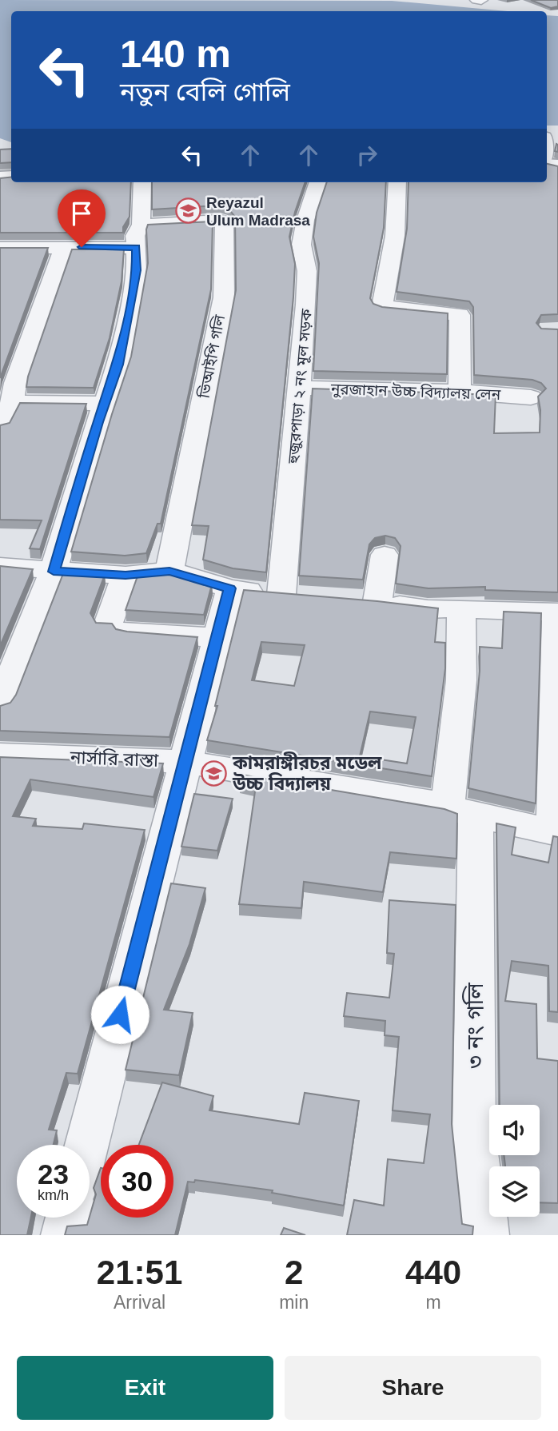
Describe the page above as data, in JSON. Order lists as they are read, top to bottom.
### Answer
{
  "streets": {
    "street": [
      "ভিআইপি গলি",
      "হুজুরপাড়া ২ নং মূল সড়ক",
      "নুরজাহান উচ্চ বিদ্যালয় লেন",
      "নার্সারি রাস্তা",
      "৩ নং গলি"
    ]
  },
  "crossings": [
    ["হুজুরপাড়া ২ নং মূল সড়ক", "নুরজাহান উচ্চ বিদ্যালয় লেন"],
    ["নার্সারি রাস্তা", "৩ নং গলি"]
  ],
  "places": {
    "school or university": ["Reyazul Ulum Madrasa", "কামরাঙ্গীরচর মডেল উচ্চ বিদ্যালয়"]
  },
  "page": {
    "turn": ["140 m", "নতুন বেলি গোলি"],
    "speed": "23 km/h",
    "limit": "30",
    "eta": [
      "21:51",
      "Arrival",
      "2",
      "min",
      "440",
      "m"
    ],
    "buttons": ["Exit", "Share"]
  }
}
